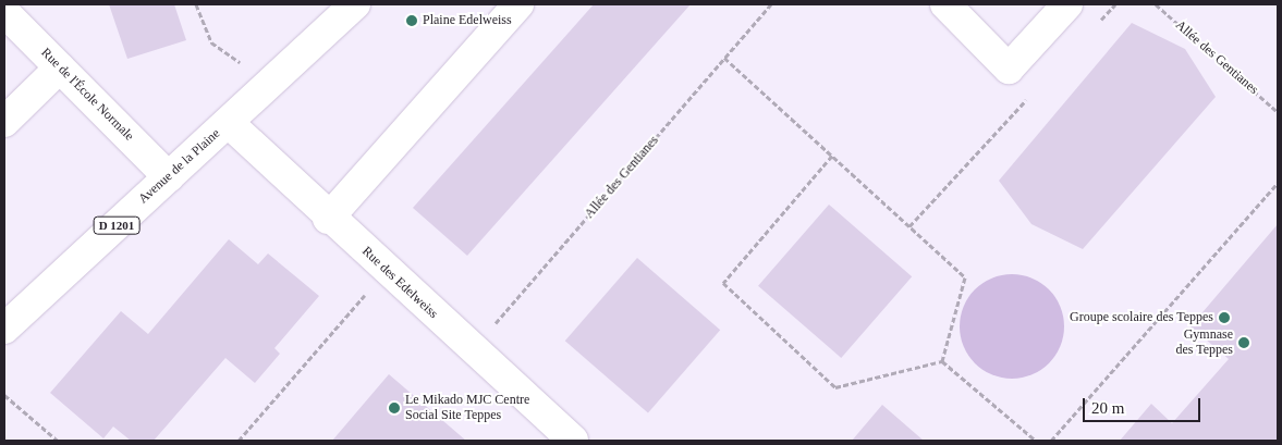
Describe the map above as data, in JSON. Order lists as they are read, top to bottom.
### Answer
{
  "streets": {
    "street": [
      "Rue de l'École Normale",
      "Avenue de la Plaine",
      "D 1201",
      "Rue des Edelweiss"
    ],
    "path": ["Allée des Gentianes"]
  },
  "crossings": [
    ["Allée des Gentianes", "Rue des Edelweiss"],
    ["Rue de l'École Normale", "Avenue de la Plaine"],
    ["Avenue de la Plaine", "Rue des Edelweiss"]
  ],
  "places": [
    "Plaine Edelweiss",
    "Groupe scolaire des Teppes",
    "Gymnase des Teppes",
    "Le Mikado MJC Centre Social Site Teppes"
  ],
  "scale_bar": "20 m"
}
